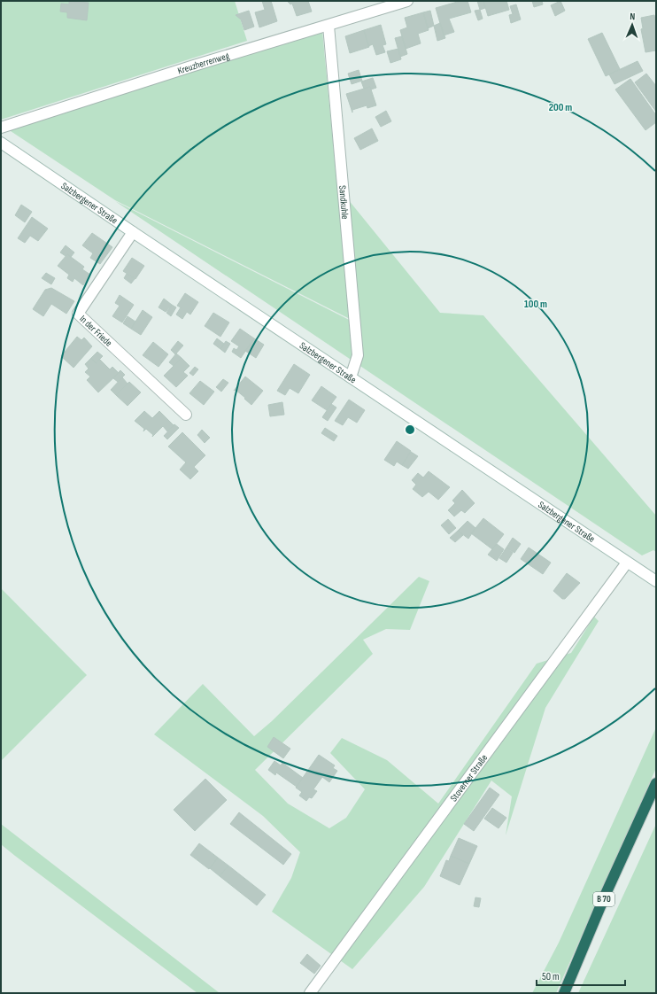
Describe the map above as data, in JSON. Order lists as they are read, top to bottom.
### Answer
{
  "streets": {
    "highway": ["B 70"],
    "street": [
      "Kreuzherrenweg",
      "Sandkuhle",
      "Salzbergener Straße",
      "In der Friede",
      "Stoverner Straße"
    ]
  },
  "crossings": [
    ["Kreuzherrenweg", "Sandkuhle"],
    ["Sandkuhle", "Salzbergener Straße"],
    ["Salzbergener Straße", "In der Friede"],
    ["Salzbergener Straße", "Stoverner Straße"]
  ],
  "scale_bar": "50 m",
  "north": "top",
  "rings": ["200 m", "100 m"]
}
